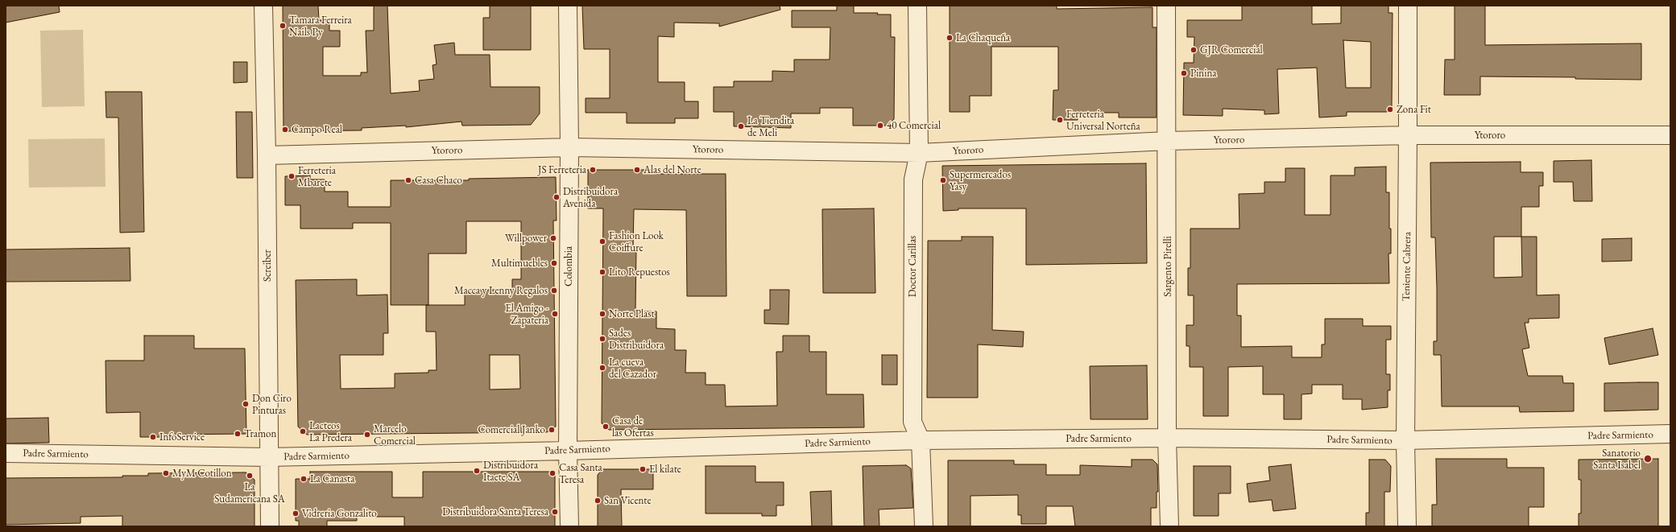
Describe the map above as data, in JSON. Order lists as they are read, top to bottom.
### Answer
{
  "streets": {
    "street": [
      "Ytororo",
      "Screiber",
      "Colombia",
      "Doctor Carillas",
      "Sargento Pirelli",
      "Teniente Cabrera",
      "Padre Sarmiento"
    ]
  },
  "crossings": [
    ["Ytororo", "Screiber"],
    ["Ytororo", "Colombia"],
    ["Ytororo", "Doctor Carillas"],
    ["Ytororo", "Sargento Pirelli"],
    ["Ytororo", "Teniente Cabrera"],
    ["Screiber", "Padre Sarmiento"],
    ["Colombia", "Padre Sarmiento"],
    ["Doctor Carillas", "Padre Sarmiento"],
    ["Sargento Pirelli", "Padre Sarmiento"],
    ["Teniente Cabrera", "Padre Sarmiento"]
  ],
  "places": [
    "Tamara Ferreira Nails Py",
    "La Chaqueña",
    "GJR Comercial",
    "Pinina",
    "Zona Fit",
    "Ferreteria Universal Norteña",
    "40 Comercial",
    "La Tiendita de Meli",
    "Campo Real",
    "JS Ferreteria",
    "Alas del Norte",
    "Ferreteria Mbarete",
    "Casa Chaco",
    "Supermercados Yasy",
    "Distribuidora Avenida",
    "Willpower",
    "Fashion Look Coiffure",
    "Multimuebles",
    "Lito Repuestos",
    "Macca y Lenny Regalos",
    "El Amigo - Zapateria",
    "Norte Plast",
    "Sades Distribuidora",
    "La cueva del Cazador",
    "Don Ciro Pinturas",
    "Casa de las Ofertas",
    "Comercial Janko",
    "Lacteos La Predera",
    "Tramon",
    "Marcelo Comercial",
    "InfoService",
    "Sanatorio Santa Isabel",
    "El kilate",
    "Distribuidora Itaete SA",
    "MyM Cotillon",
    "Casa Santa Teresa",
    "La Sudamericana SA",
    "La Canasta",
    "San Vicente",
    "Distribuidora Santa Teresa",
    "Vidreria Gonzalito"
  ]
}
